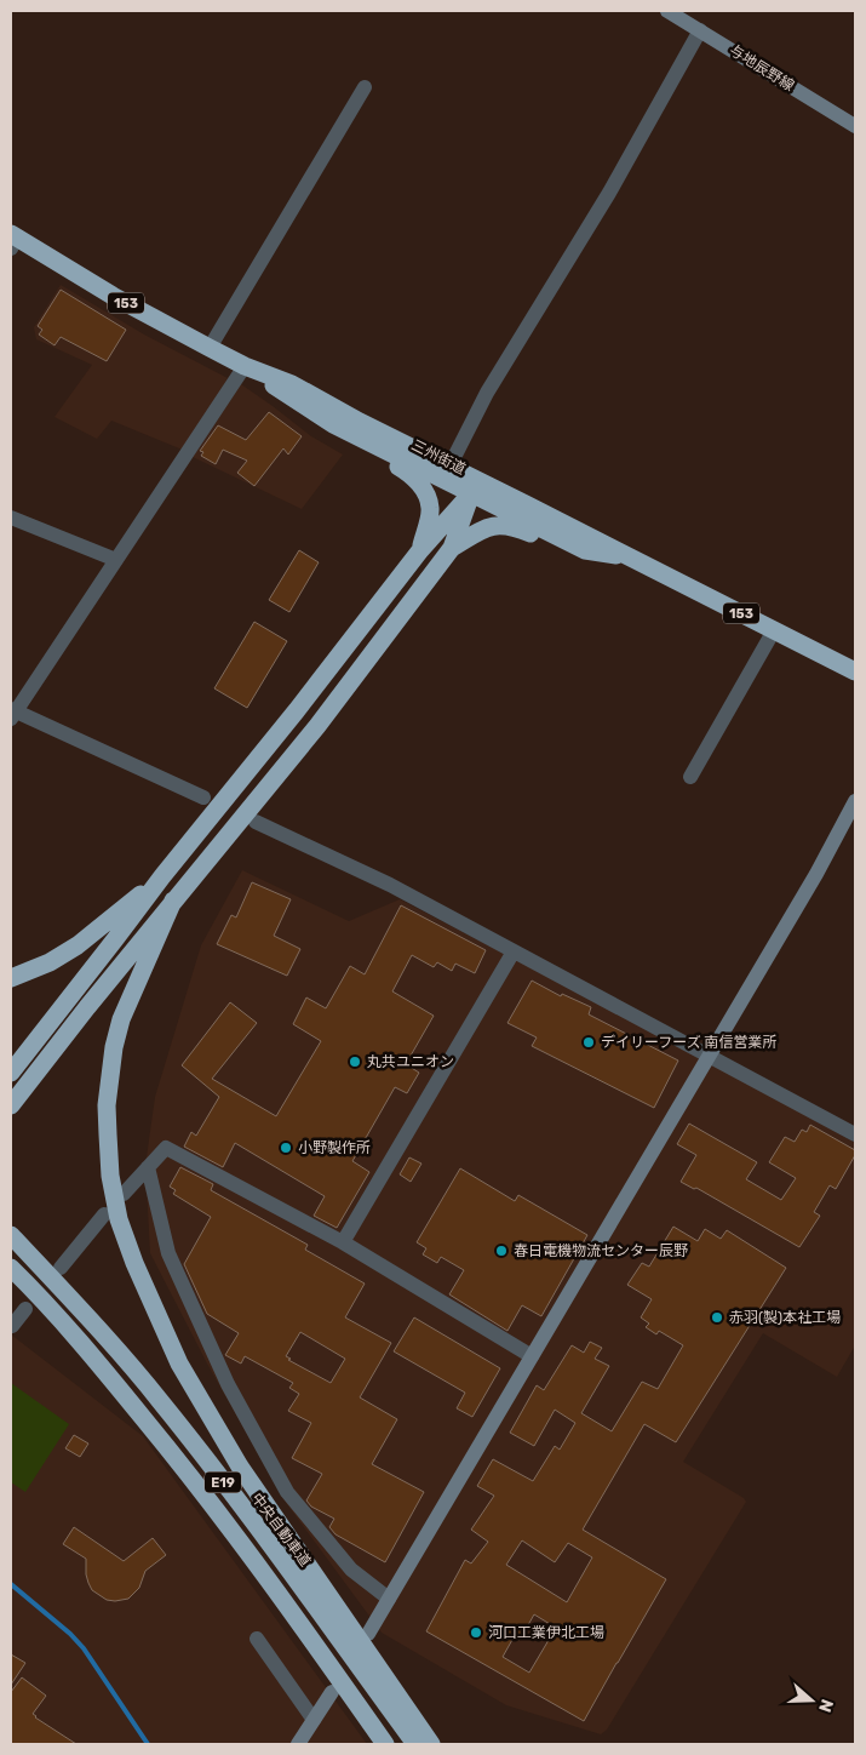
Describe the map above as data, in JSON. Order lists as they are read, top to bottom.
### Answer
{
  "streets": {
    "highway": [
      "153",
      "三州街道",
      "E19",
      "中央自動車道"
    ],
    "street": ["与地辰野線"]
  },
  "places": [
    "デイリーフーズ 南信営業所",
    "丸共ユニオン",
    "小野製作所",
    "春日電機物流センター辰野",
    "赤羽(製)本社工場",
    "河口工業伊北工場"
  ],
  "north": "right"
}
